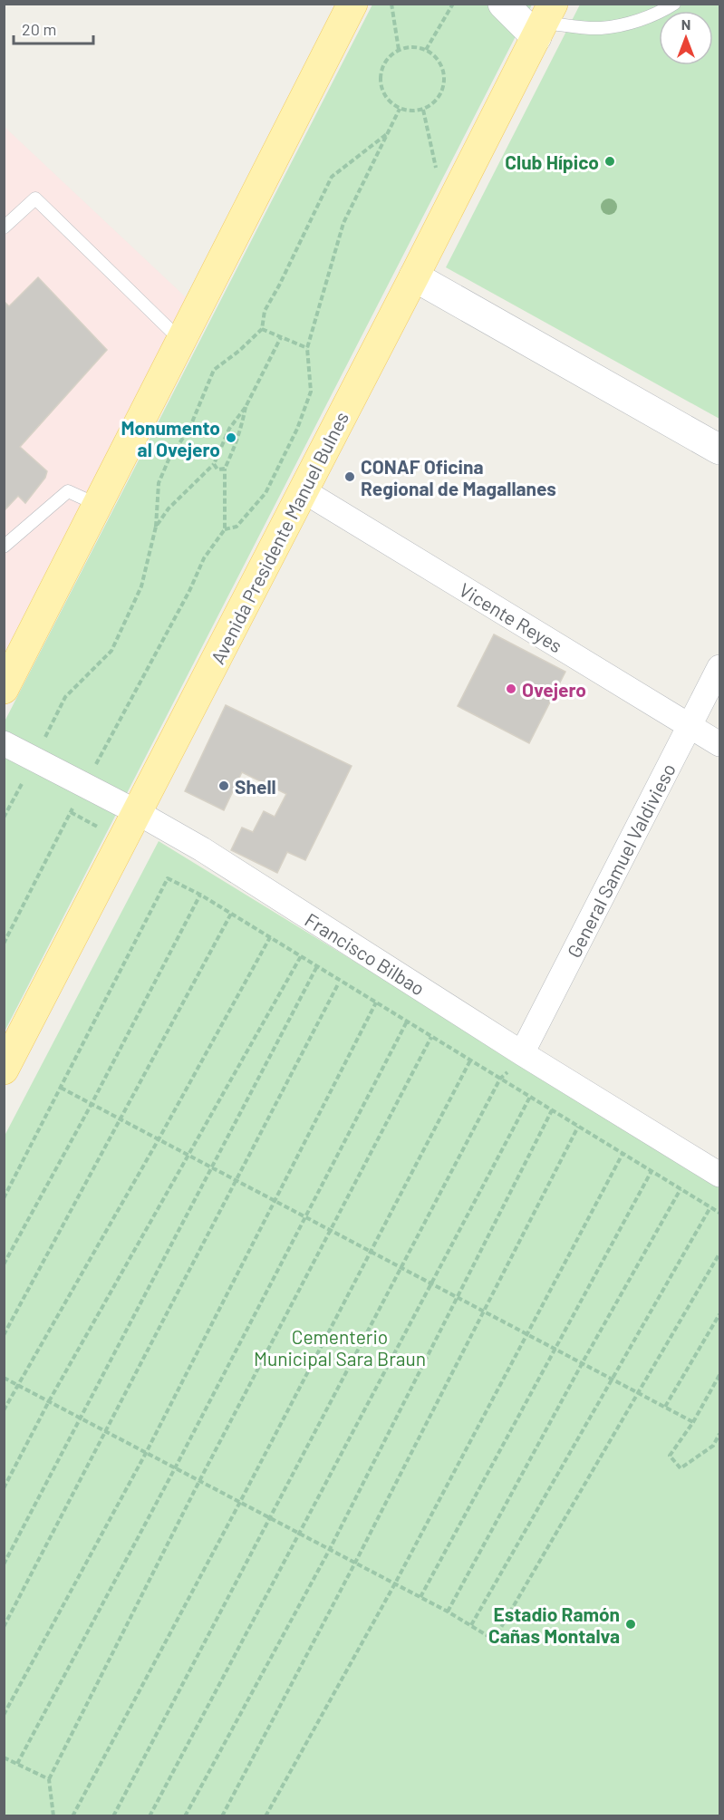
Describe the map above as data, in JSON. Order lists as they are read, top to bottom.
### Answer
{
  "streets": {
    "main road": ["Avenida Presidente Manuel Bulnes"],
    "street": ["Vicente Reyes", "General Samuel Valdivieso", "Francisco Bilbao"]
  },
  "crossings": [
    ["Avenida Presidente Manuel Bulnes", "Vicente Reyes"],
    ["Avenida Presidente Manuel Bulnes", "Francisco Bilbao"],
    ["Vicente Reyes", "General Samuel Valdivieso"],
    ["General Samuel Valdivieso", "Francisco Bilbao"]
  ],
  "parks": ["Cementerio Municipal Sara Braun"],
  "places": [
    "Club Hípico",
    "Monumento al Ovejero",
    "CONAF Oficina Regional de Magallanes",
    "Ovejero",
    "Shell",
    "Estadio Ramón Cañas Montalva"
  ],
  "scale_bar": "20 m",
  "north": "top"
}
